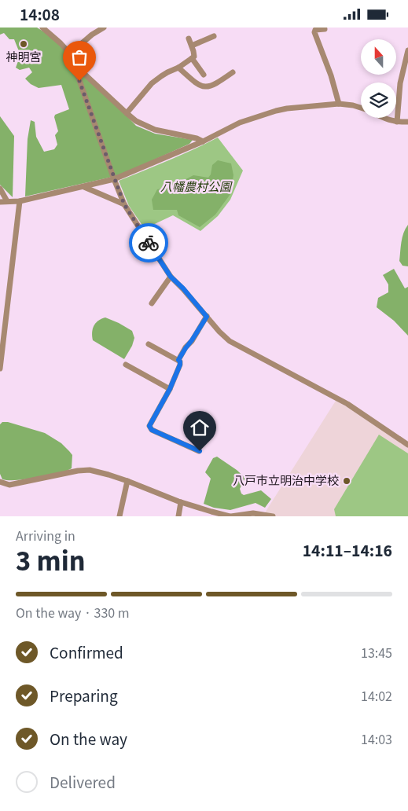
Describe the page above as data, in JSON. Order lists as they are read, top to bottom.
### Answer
{
  "parks": ["八幡農村公園"],
  "places": ["神明宮", "八戸市立明治中学校"],
  "north": "top",
  "page": {
    "status": "14:08",
    "heading": ["3 min", "Arriving in", "14:11–14:16"],
    "bar": "On the way · 330 m",
    "list": [
      ["Confirmed", "13:45"],
      ["Preparing", "14:02"],
      ["On the way", "14:03"],
      "Delivered"
    ]
  }
}
